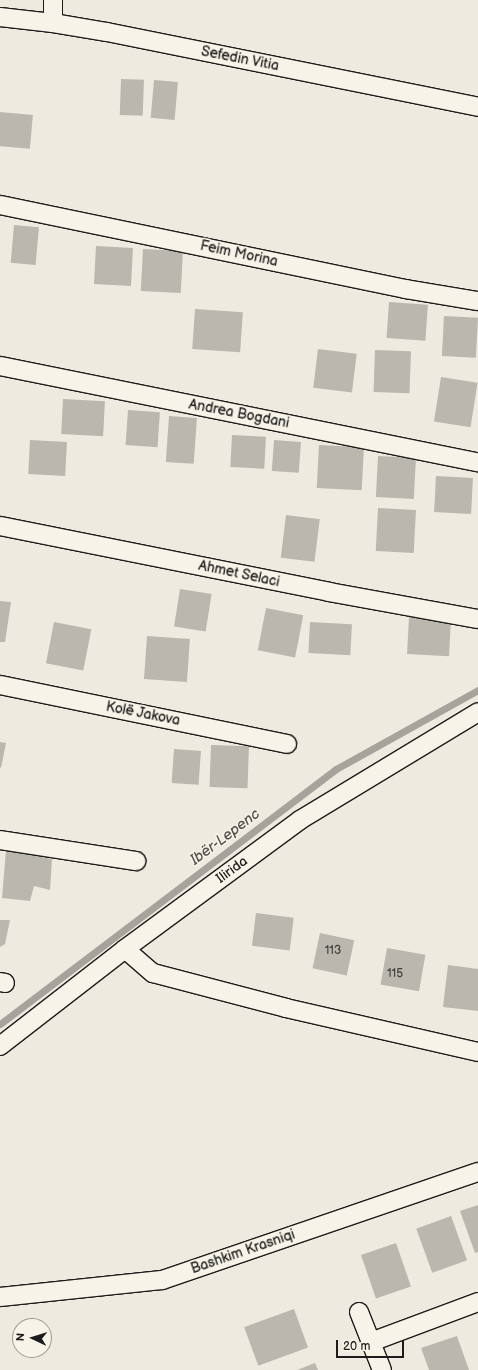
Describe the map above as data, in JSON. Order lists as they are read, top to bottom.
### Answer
{
  "streets": {
    "street": [
      "Sefedin Vitia",
      "Feim Morina",
      "Andrea Bogdani",
      "Ahmet Selaci",
      "Kolë Jakova",
      "Ilirida",
      "Bashkim Krasniqi"
    ]
  },
  "water": ["Ibër-Lepenc"],
  "house_numbers": ["113", "115"],
  "scale_bar": "20 m",
  "north": "left"
}
